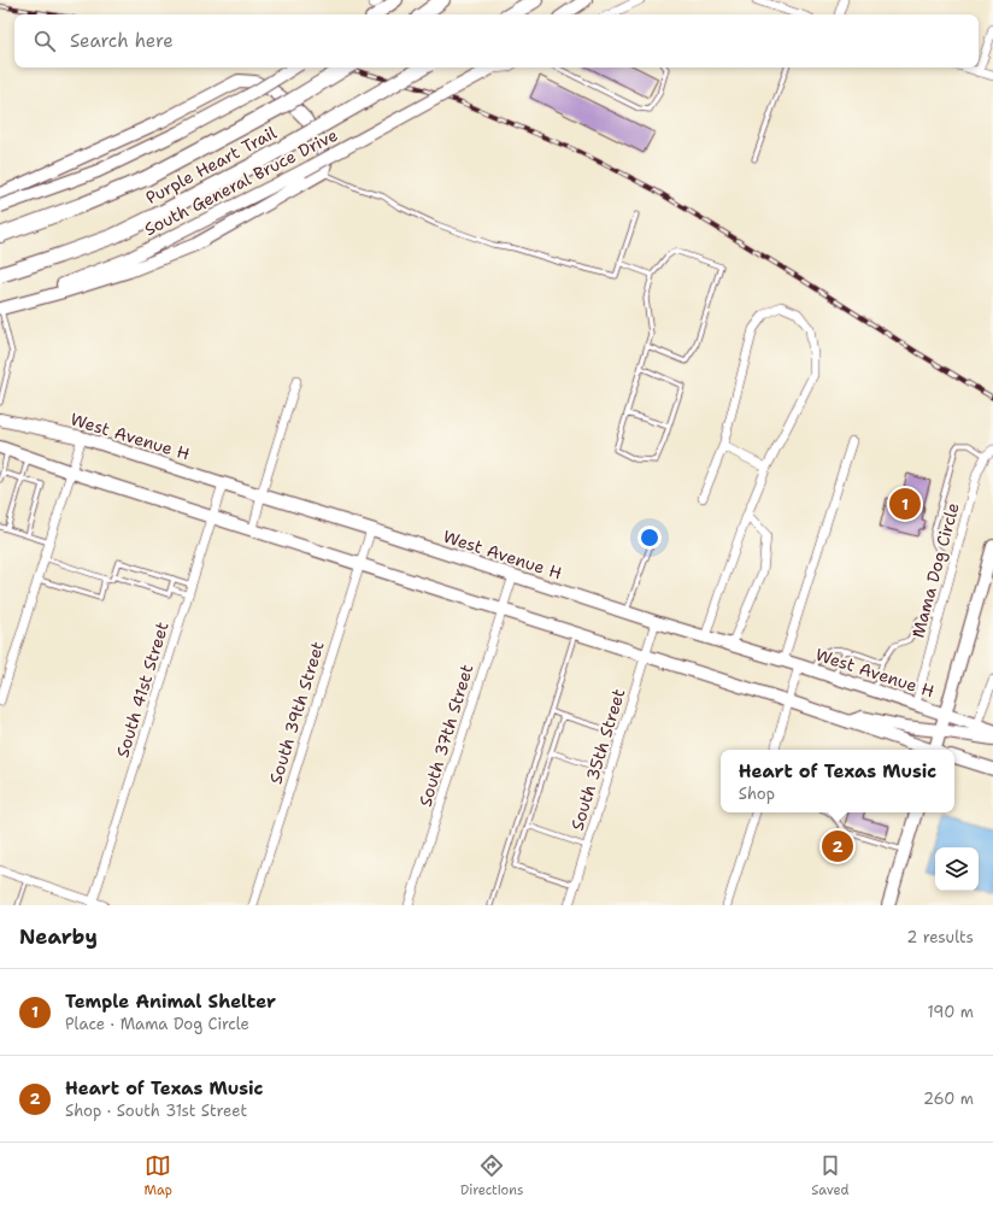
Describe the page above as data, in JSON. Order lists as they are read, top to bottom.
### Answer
{
  "streets": {
    "highway": ["Purple Heart Trail"],
    "main road": ["South General Bruce Drive", "West Avenue H"],
    "street": [
      "Mama Dog Circle",
      "South 41st Street",
      "South 39th Street",
      "South 37th Street",
      "South 35th Street"
    ]
  },
  "crossings": [
    ["West Avenue H", "Mama Dog Circle"],
    ["West Avenue H", "South 41st Street"],
    ["West Avenue H", "South 39th Street"],
    ["West Avenue H", "South 37th Street"],
    ["West Avenue H", "South 35th Street"]
  ],
  "page": {
    "search": "Search here",
    "pins": ["1", "2"],
    "popup": ["Heart of Texas Music", "Shop"],
    "heading": ["Nearby", "2 results"],
    "list": [
      {
        "mark": "1",
        "name": "Temple Animal Shelter",
        "note": "Place · Mama Dog Circle",
        "value": "190 m"
      },
      {
        "mark": "2",
        "name": "Heart of Texas Music",
        "note": "Shop · South 31st Street",
        "value": "260 m"
      }
    ],
    "nav": ["Map", "Directions", "Saved"]
  }
}
